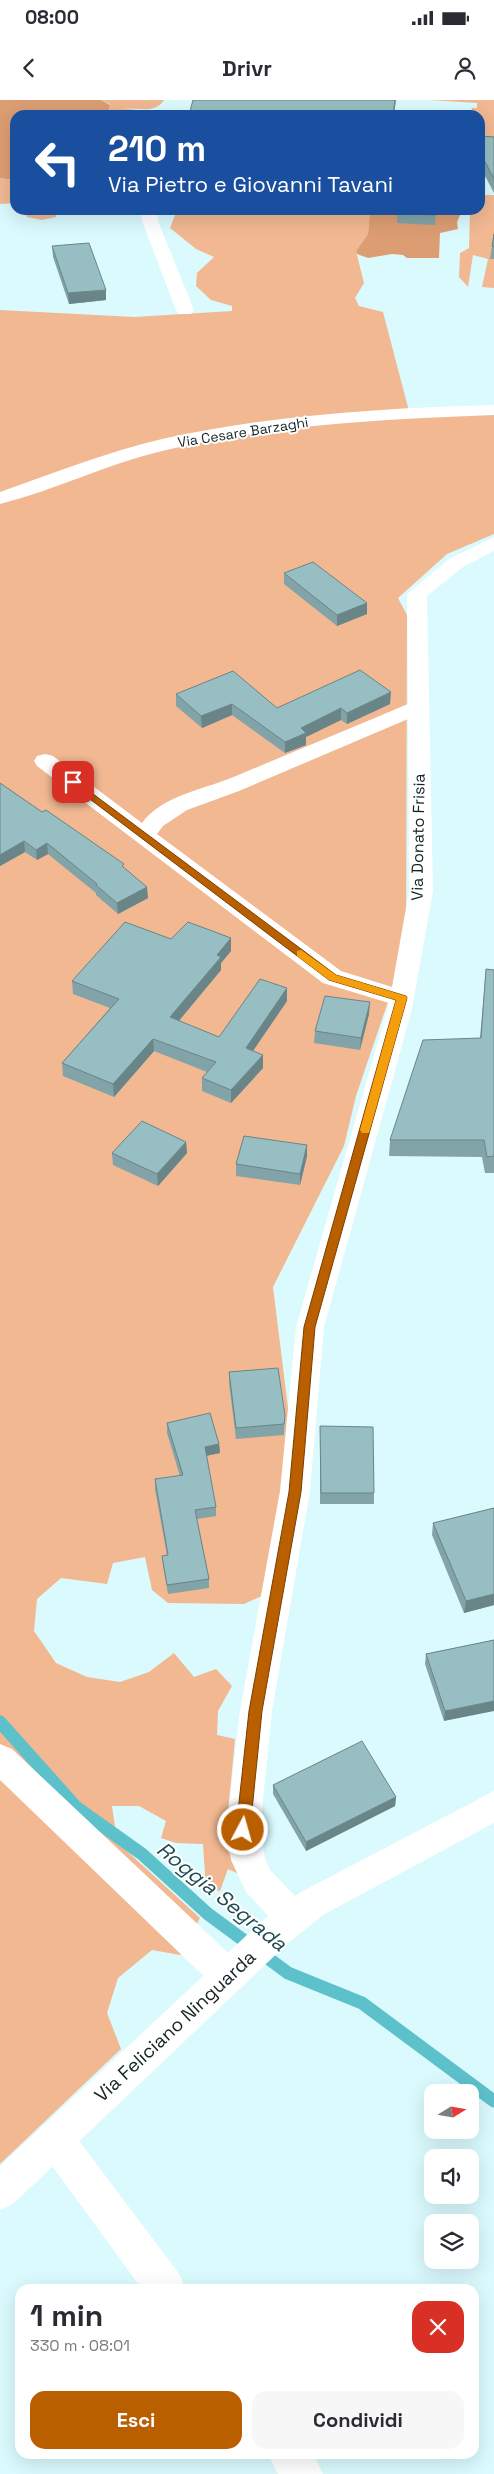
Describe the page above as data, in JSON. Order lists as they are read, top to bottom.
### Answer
{
  "streets": {
    "street": ["Via Cesare Barzaghi", "Via Donato Frisia", "Via Feliciano Ninguarda"]
  },
  "crossings": [
    ["Via Donato Frisia", "Via Feliciano Ninguarda"]
  ],
  "water": ["Roggia Segrada"],
  "north": "right",
  "page": {
    "status": "08:00",
    "header": "Drivr",
    "turn": ["210 m", "Via Pietro e Giovanni Tavani"],
    "heading": ["1 min", "330 m · 08:01"],
    "buttons": ["Esci", "Condividi"]
  }
}
